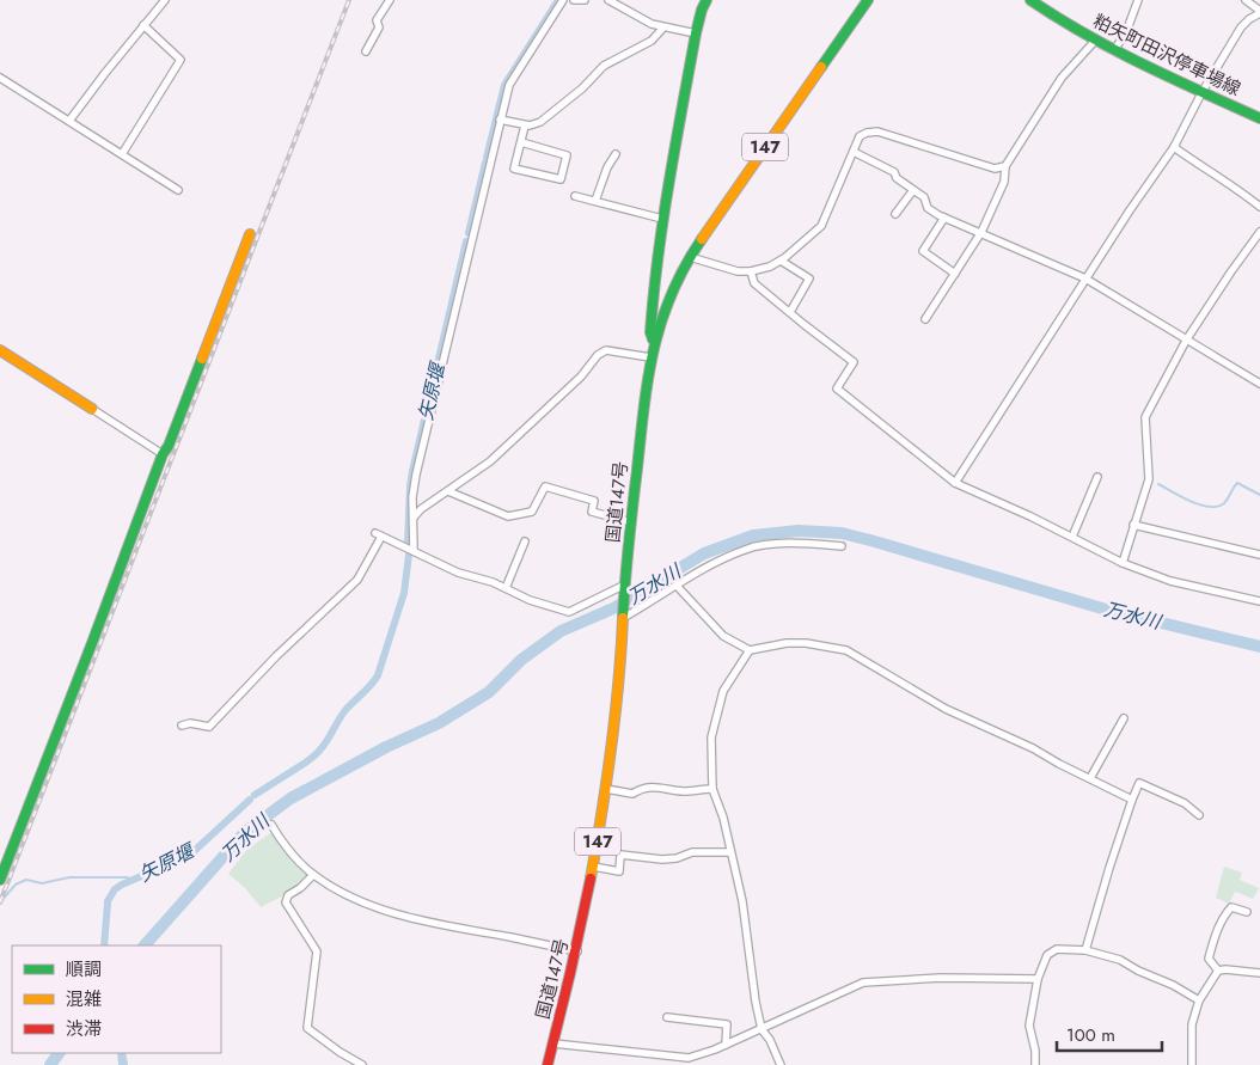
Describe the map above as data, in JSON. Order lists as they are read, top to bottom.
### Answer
{
  "streets": {
    "main road": ["粕矢町田沢停車場線", "147", "国道147号"]
  },
  "water": ["矢原堰", "万水川"],
  "legend": ["順調", "混雑", "渋滞"],
  "scale_bar": "100 m"
}
